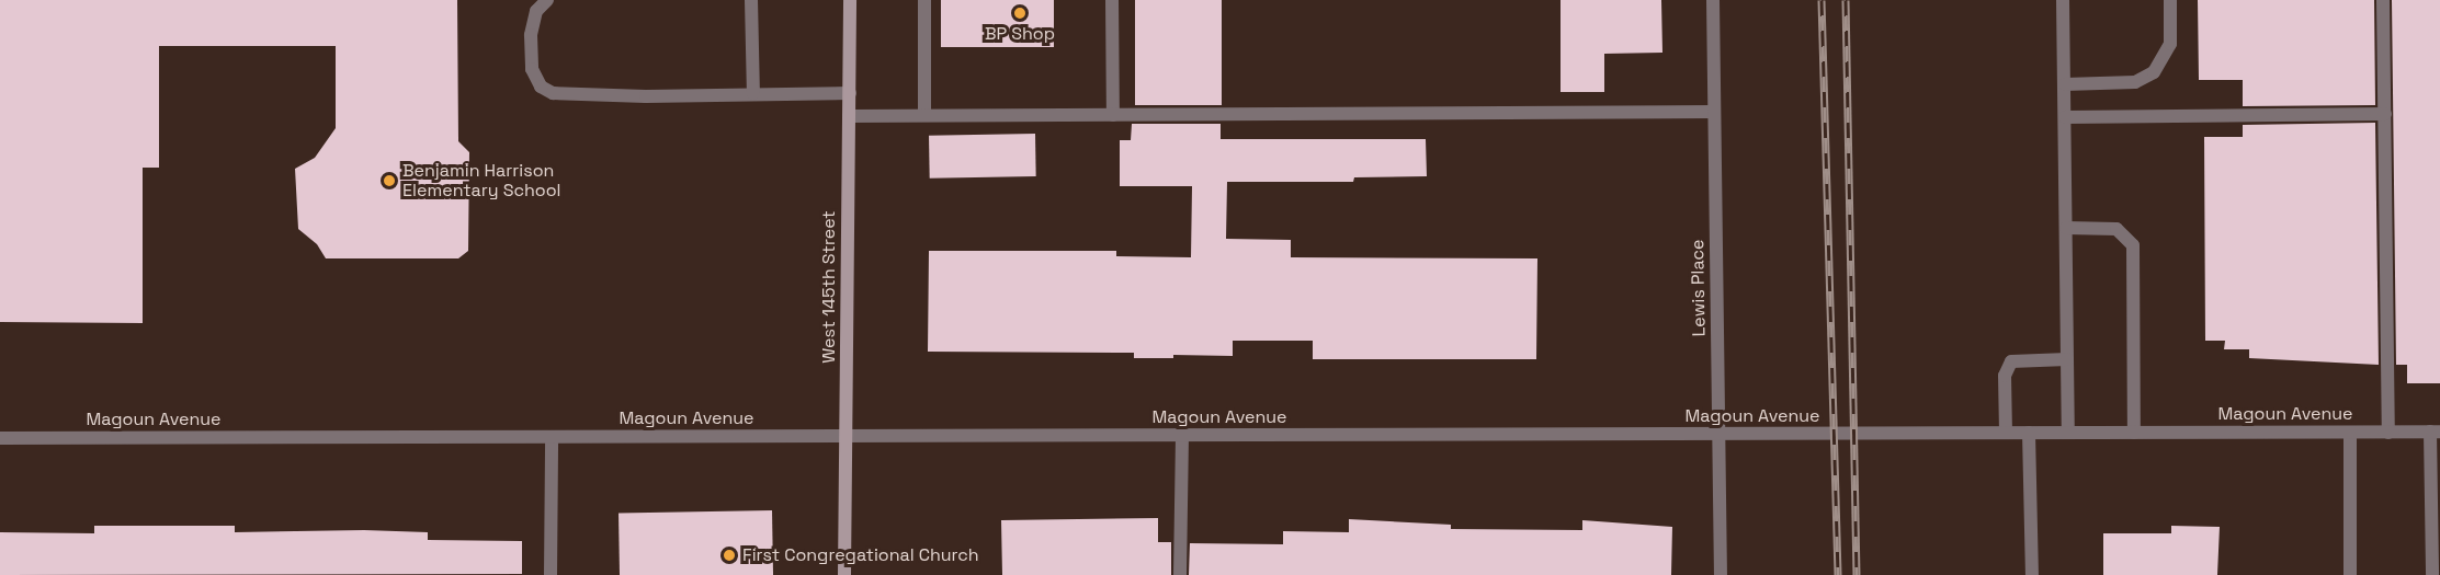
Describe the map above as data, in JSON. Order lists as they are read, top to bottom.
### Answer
{
  "streets": {
    "street": ["West 145th Street", "Lewis Place", "Magoun Avenue"]
  },
  "crossings": [
    ["West 145th Street", "Magoun Avenue"],
    ["Lewis Place", "Magoun Avenue"]
  ],
  "places": ["BP Shop", "Benjamin Harrison Elementary School", "First Congregational Church"]
}
